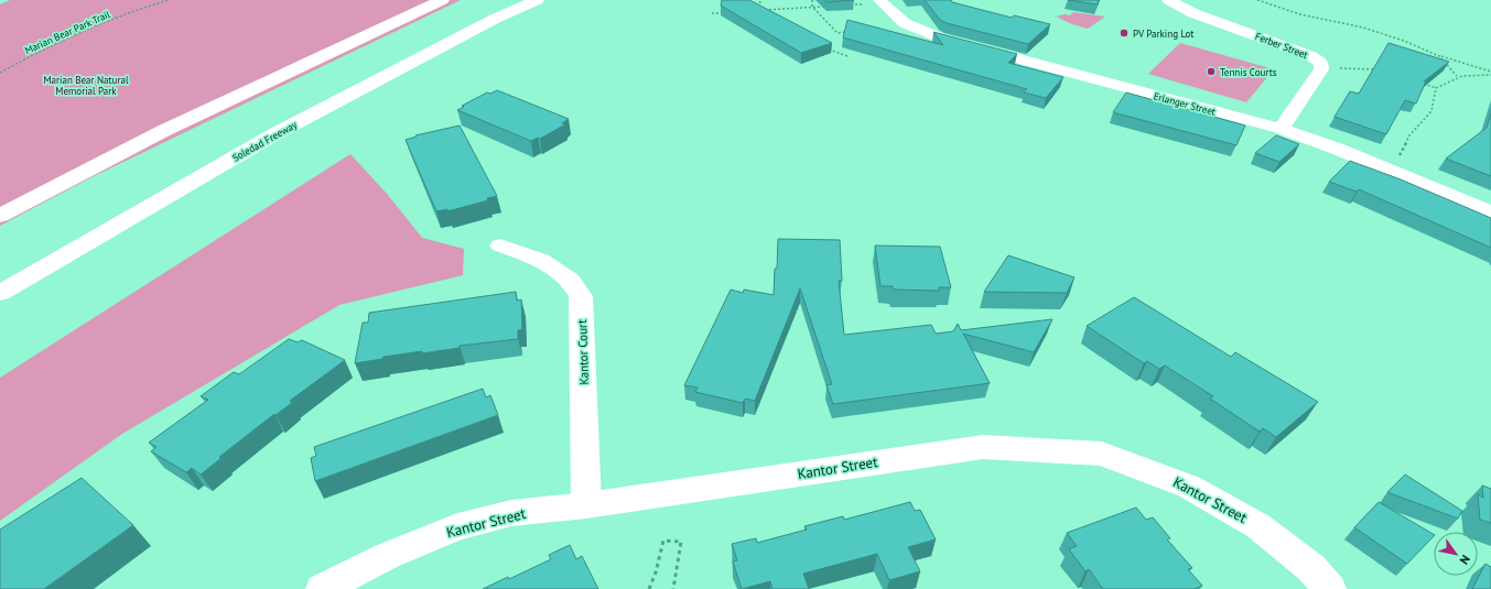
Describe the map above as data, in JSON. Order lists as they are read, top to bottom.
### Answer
{
  "streets": {
    "main road": ["Soledad Freeway", "Kantor Street"],
    "street": ["Ferber Street", "Erlanger Street", "Kantor Court"],
    "path": ["Marian Bear Park Trail"]
  },
  "crossings": [
    ["Kantor Court", "Kantor Street"]
  ],
  "parks": ["Marian Bear Natural Memorial Park"],
  "places": ["PV Parking Lot", "Tennis Courts"],
  "north": "bottom right"
}
